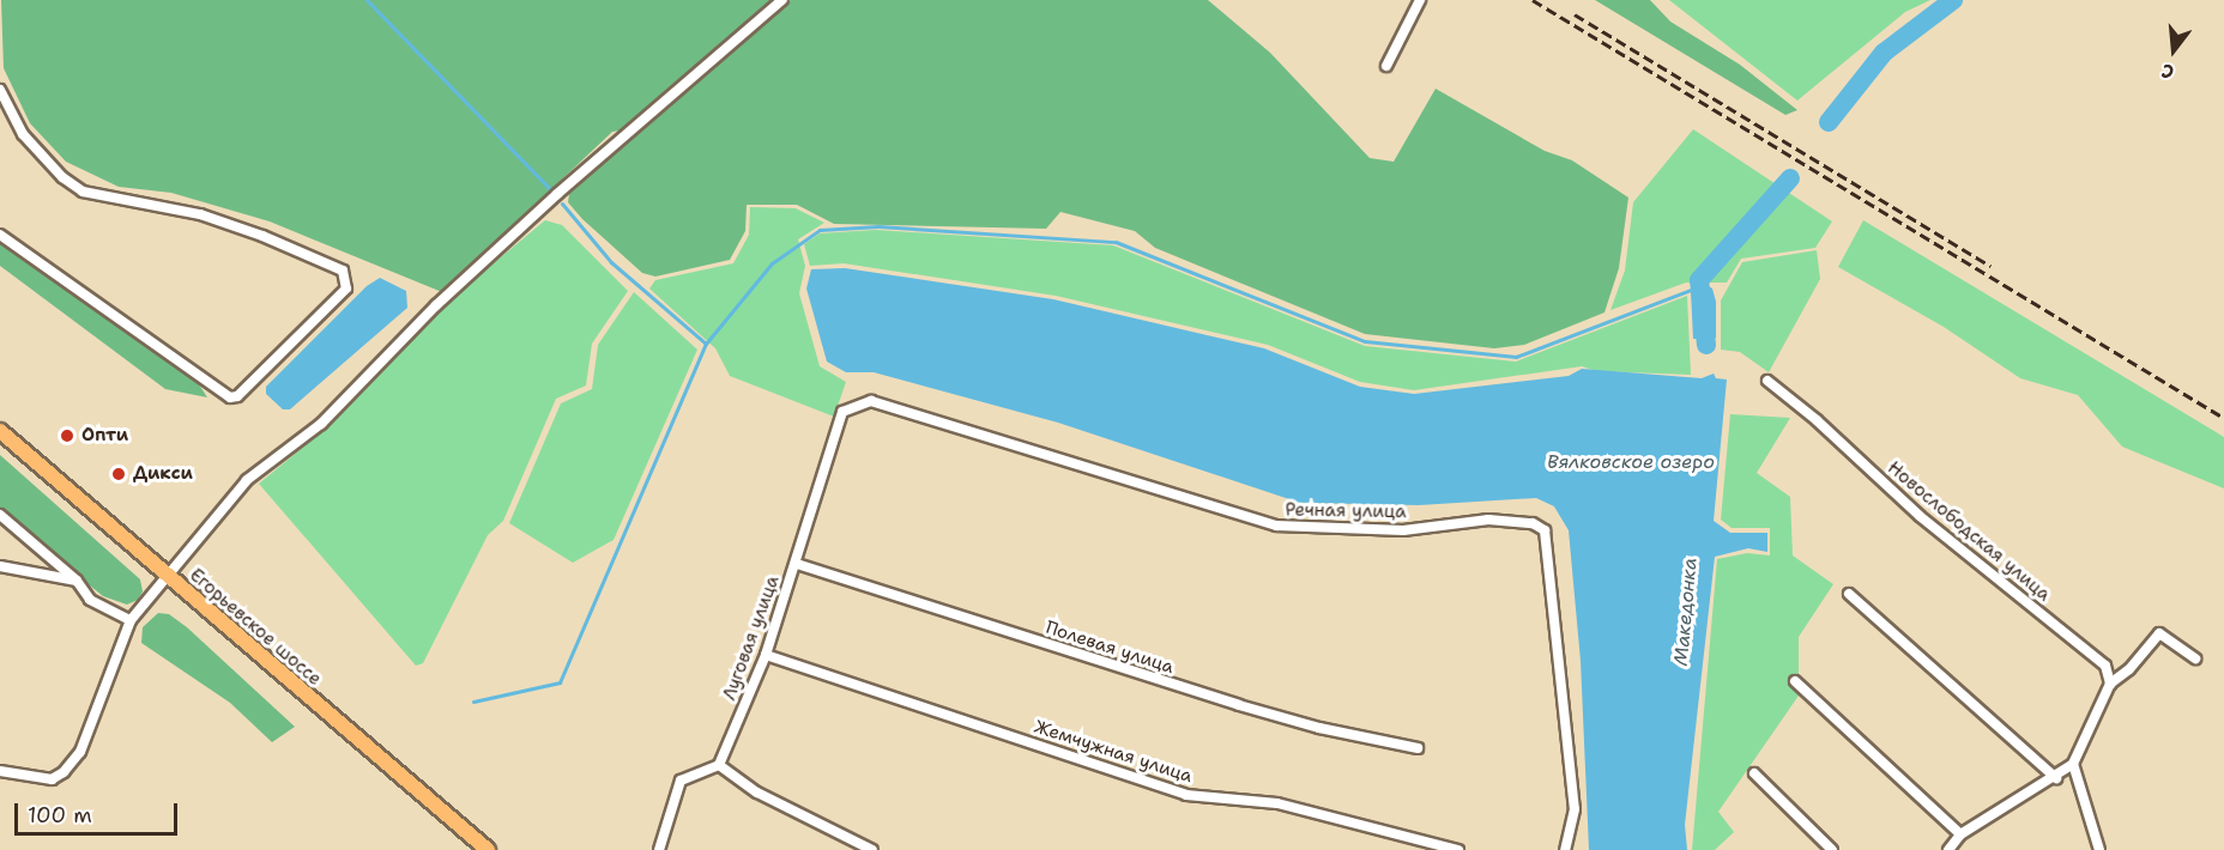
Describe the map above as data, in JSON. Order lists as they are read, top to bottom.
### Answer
{
  "streets": {
    "main road": ["Егорьевское шоссе"],
    "street": [
      "Речная улица",
      "Новослободская улица",
      "Луговая улица",
      "Полевая улица",
      "Жемчужная улица"
    ]
  },
  "crossings": [
    ["Речная улица", "Луговая улица"],
    ["Луговая улица", "Полевая улица"],
    ["Луговая улица", "Жемчужная улица"]
  ],
  "water": ["Вялковское озеро", "Македонка"],
  "places": ["Опти", "Дикси"],
  "scale_bar": "100 m",
  "north": "bottom"
}
